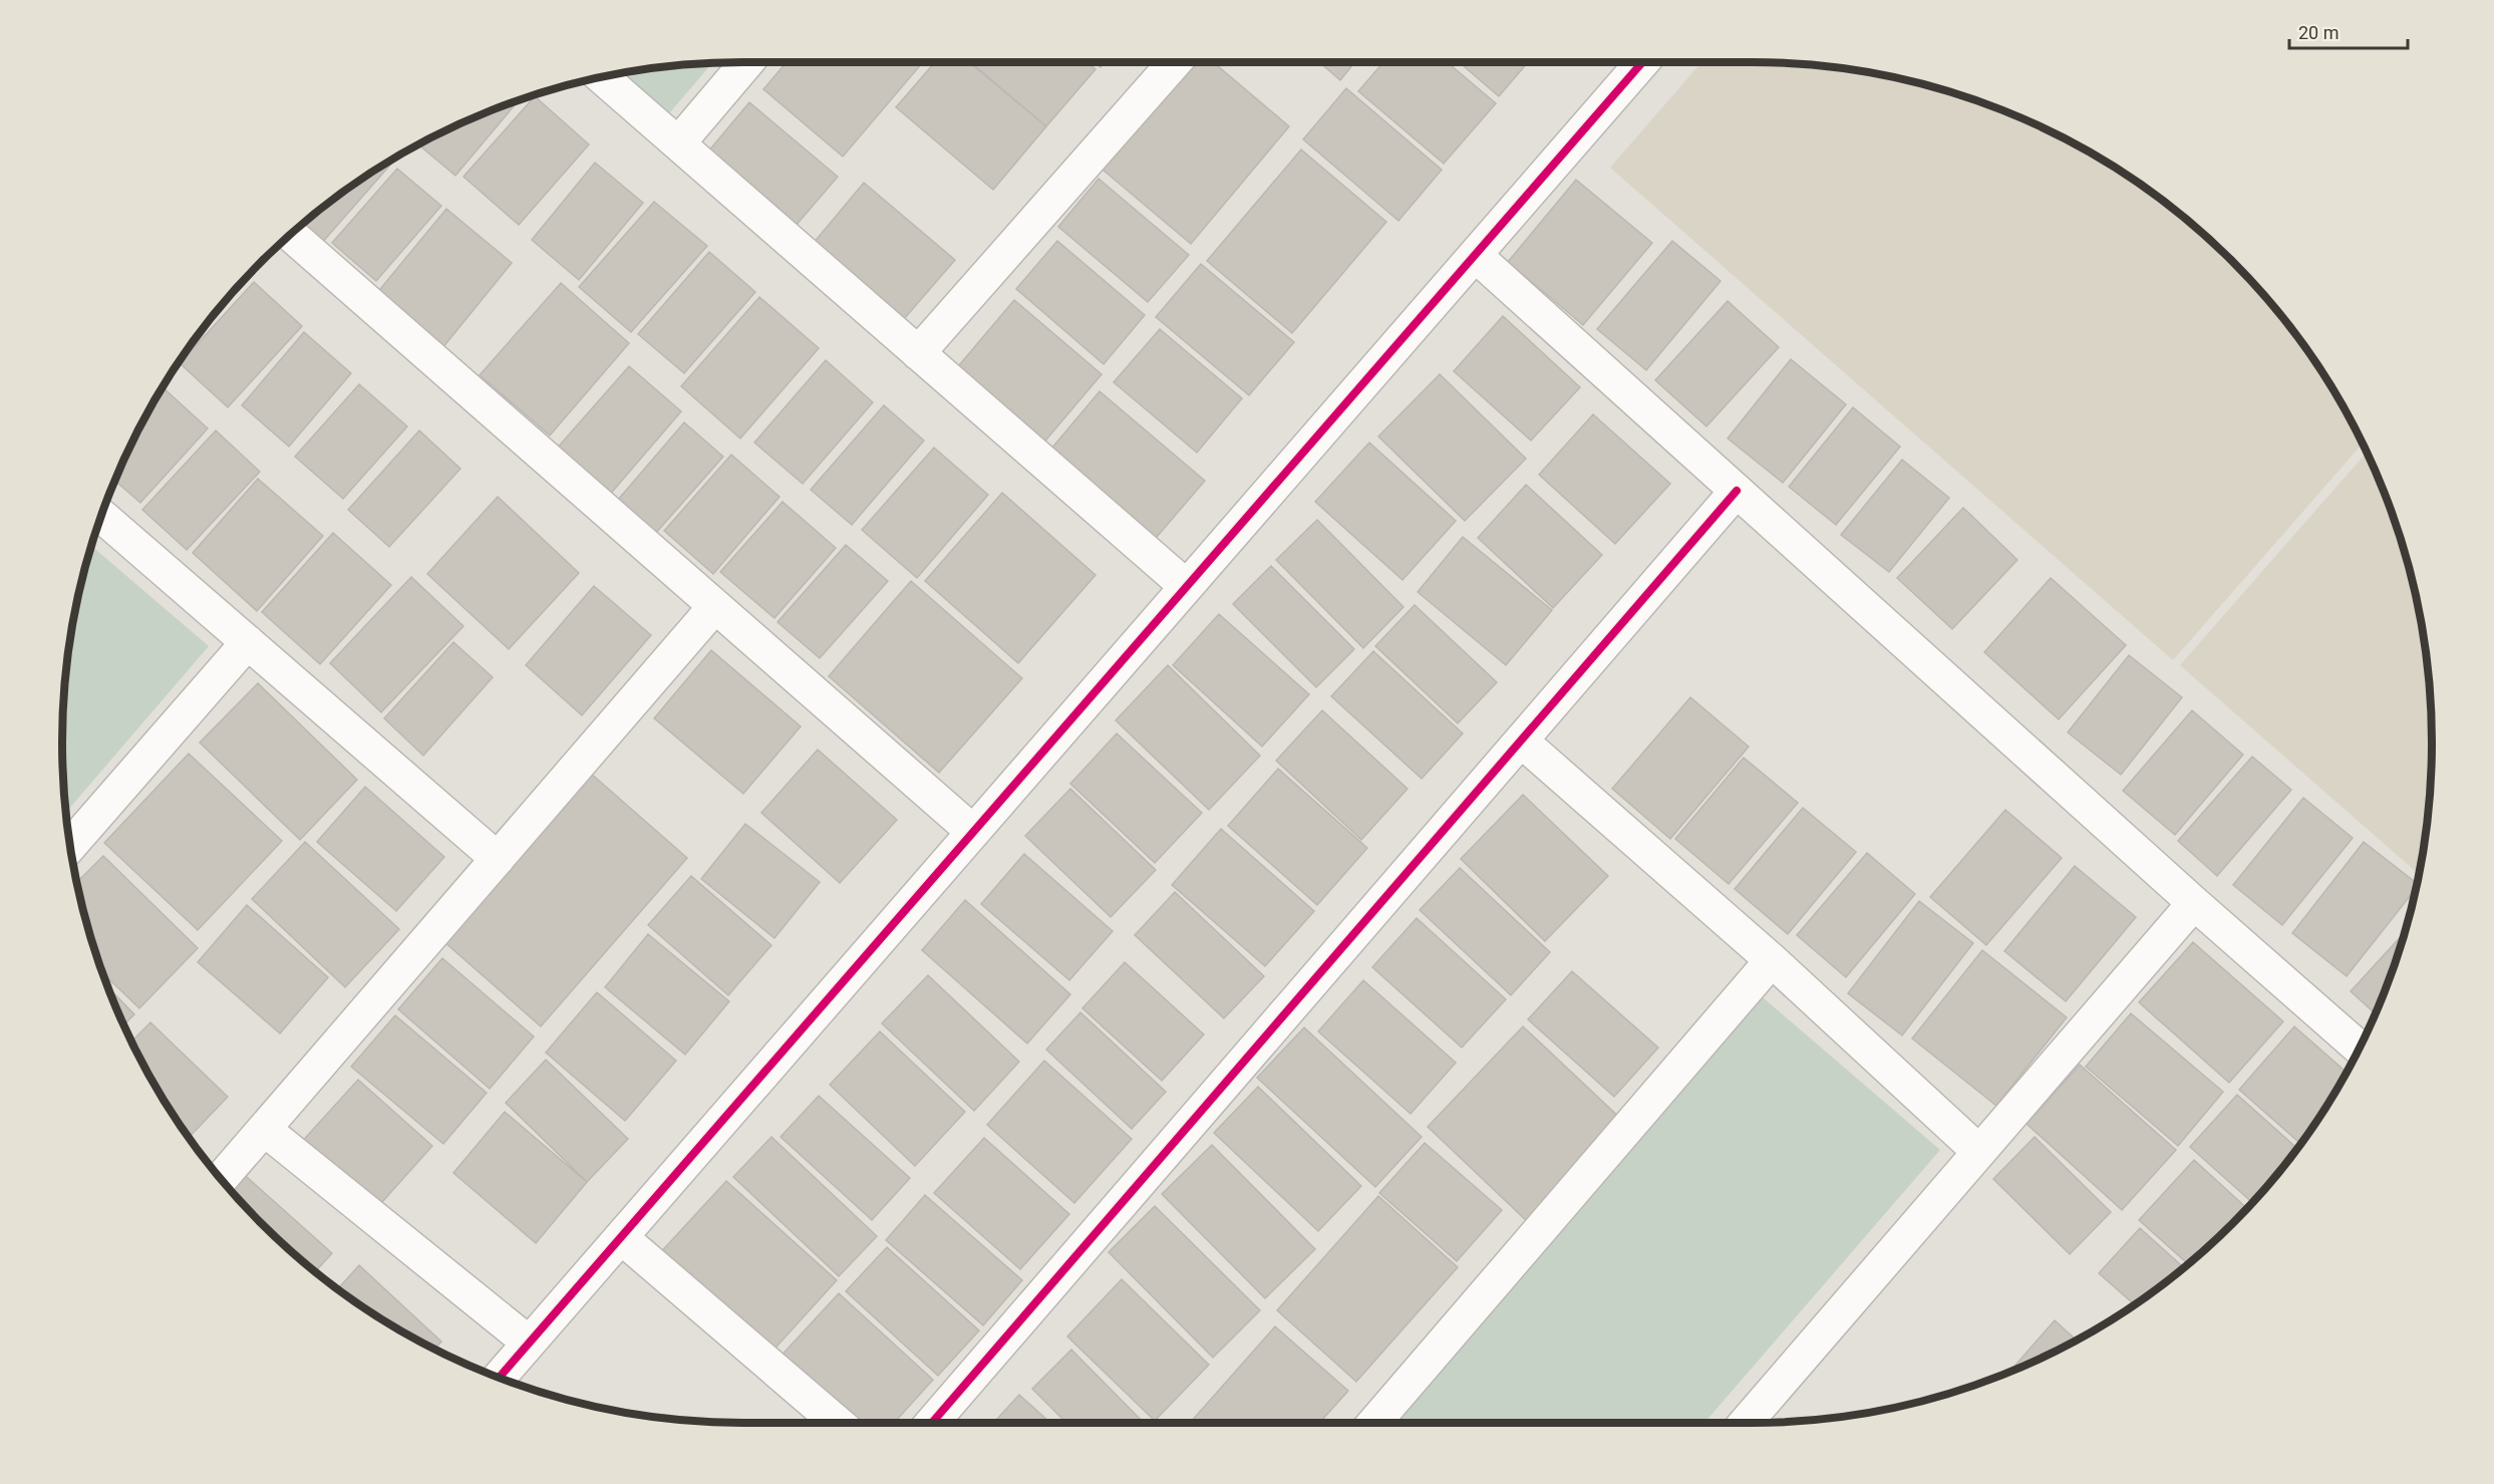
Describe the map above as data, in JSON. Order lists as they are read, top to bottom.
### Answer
{
  "scale_bar": "20 m"
}
